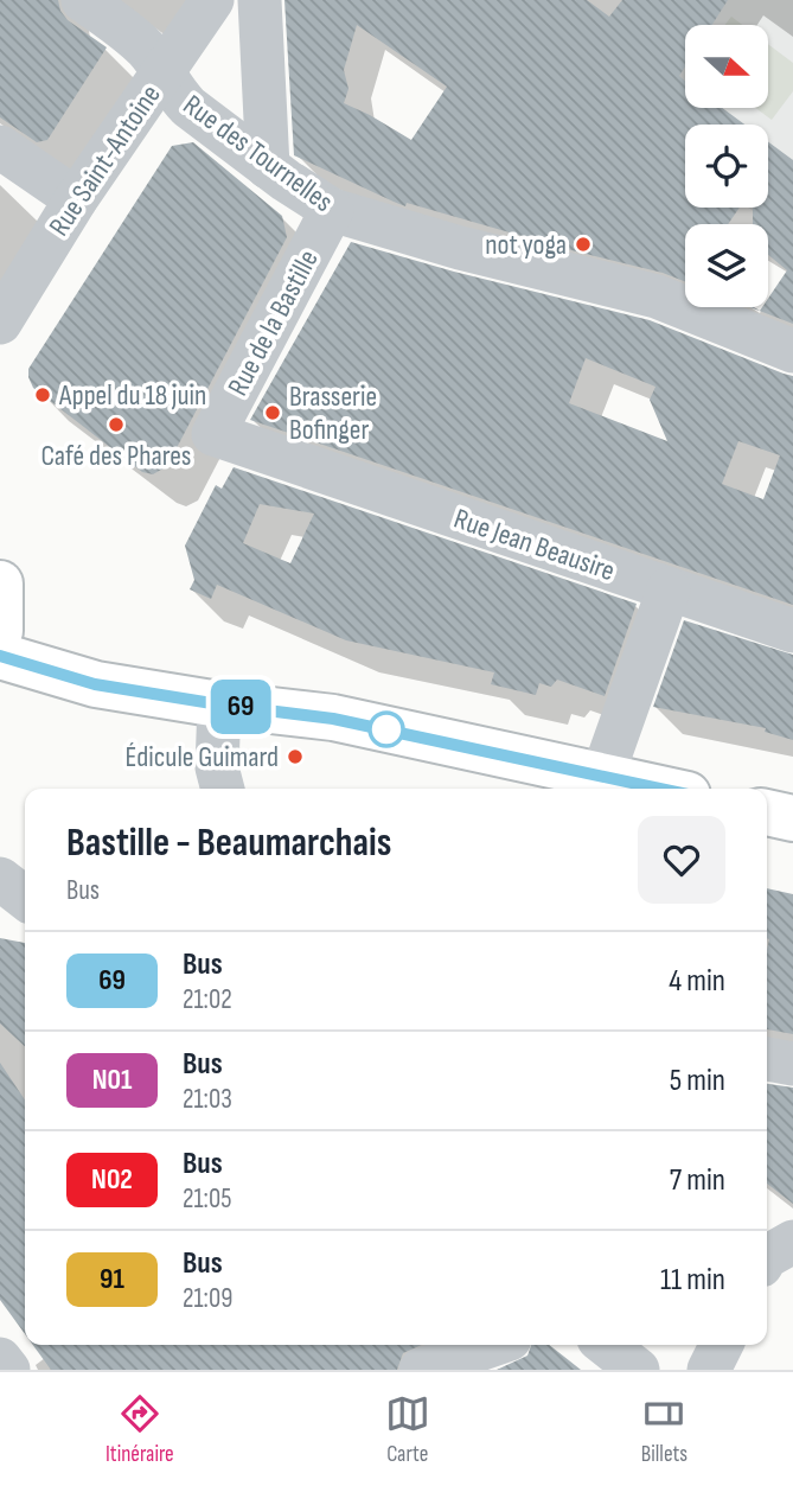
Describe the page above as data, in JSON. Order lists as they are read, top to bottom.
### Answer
{
  "streets": {
    "street": [
      "Rue des Tournelles",
      "Rue Saint-Antoine",
      "Rue de la Bastille",
      "Rue Jean Beausire"
    ]
  },
  "crossings": [
    ["Rue des Tournelles", "Rue Saint-Antoine"],
    ["Rue des Tournelles", "Rue de la Bastille"],
    ["Rue de la Bastille", "Rue Jean Beausire"]
  ],
  "places": [
    "not yoga",
    "Appel du 18 juin",
    "Brasserie Bofinger",
    "Café des Phares",
    "Édicule Guimard"
  ],
  "lines": ["bus line 69"],
  "north": "right",
  "page": {
    "on_map": "69",
    "heading": ["Bastille - Beaumarchais", "Bus"],
    "list": [
      {
        "mark": "69",
        "name": "Bus",
        "note": "21:02",
        "value": "4 min"
      },
      {
        "mark": "N01",
        "name": "Bus",
        "note": "21:03",
        "value": "5 min"
      },
      {
        "mark": "N02",
        "name": "Bus",
        "note": "21:05",
        "value": "7 min"
      },
      {
        "mark": "91",
        "name": "Bus",
        "note": "21:09",
        "value": "11 min"
      }
    ],
    "tabs": ["Itinéraire", "Carte", "Billets"]
  }
}
